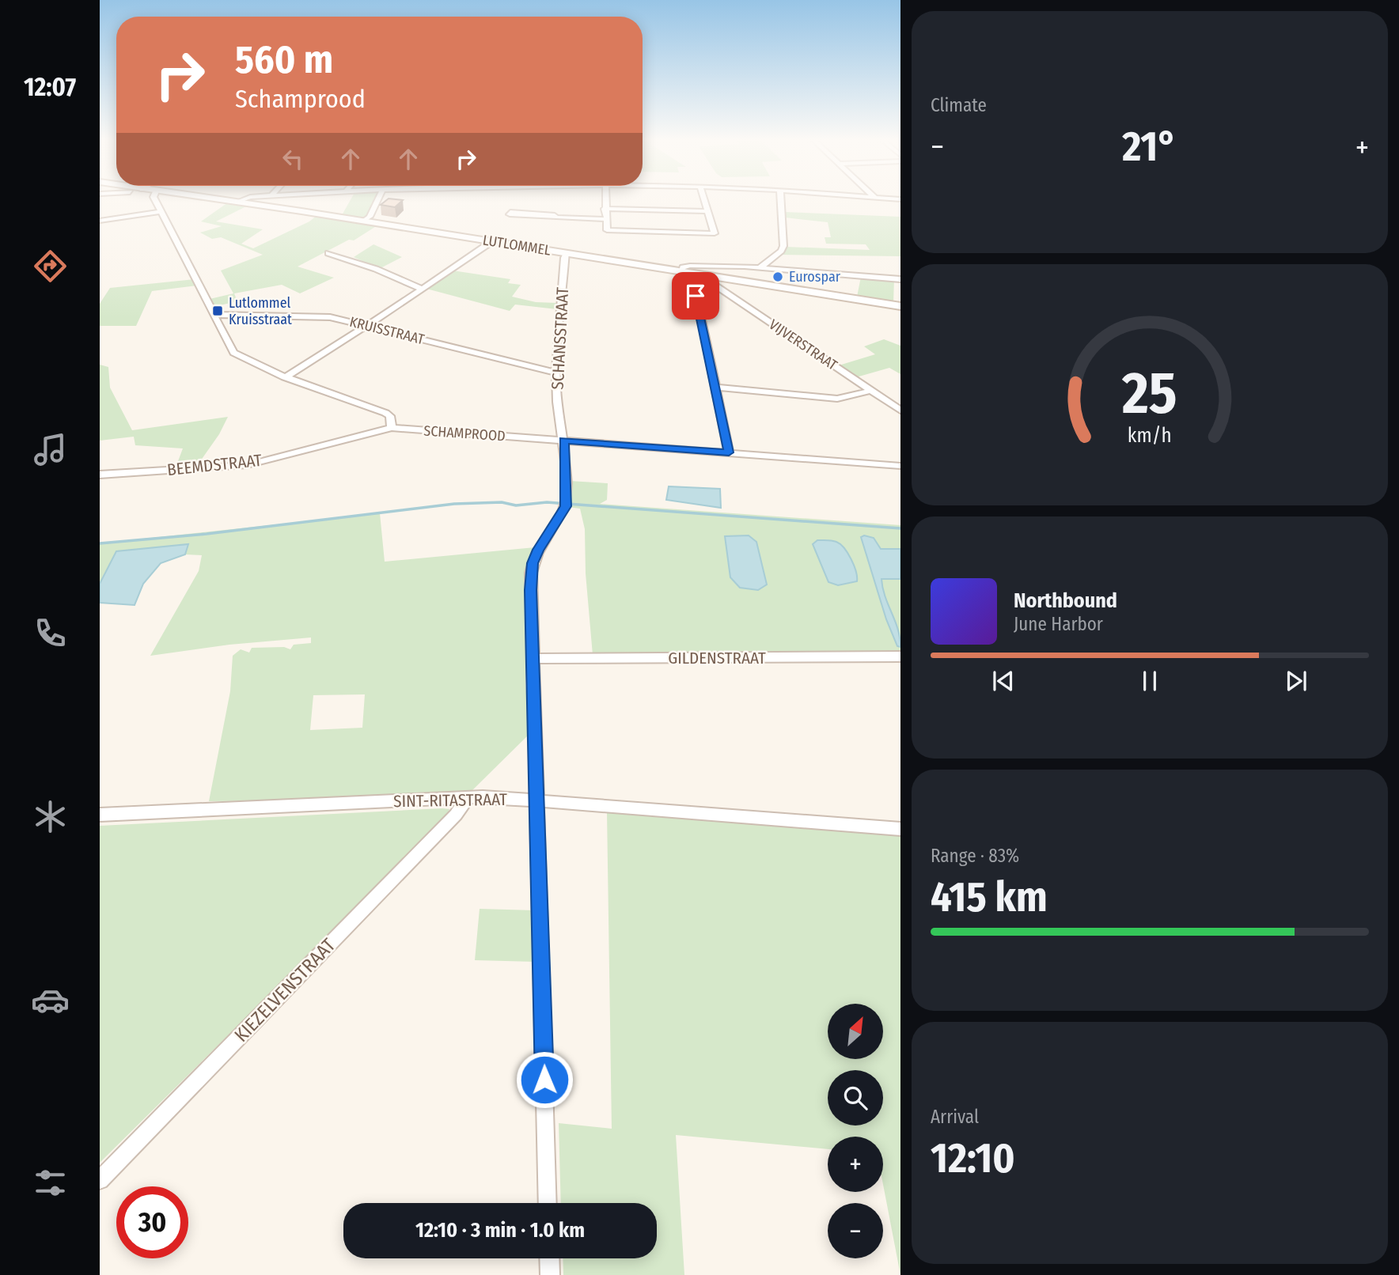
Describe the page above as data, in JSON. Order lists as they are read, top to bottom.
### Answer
{
  "streets": {
    "main road": ["LUTLOMMEL"],
    "street": [
      "KRUISSTRAAT",
      "SCHANSSTRAAT",
      "VIJVERSTRAAT",
      "SCHAMPROOD",
      "BEEMDSTRAAT",
      "GILDENSTRAAT",
      "SINT-RITASTRAAT",
      "KIEZELVENSTRAAT"
    ]
  },
  "crossings": [
    ["LUTLOMMEL", "SCHANSSTRAAT"],
    ["LUTLOMMEL", "VIJVERSTRAAT"],
    ["KRUISSTRAAT", "SCHANSSTRAAT"],
    ["SCHANSSTRAAT", "SCHAMPROOD"],
    ["SCHANSSTRAAT", "GILDENSTRAAT"],
    ["SCHANSSTRAAT", "SINT-RITASTRAAT"],
    ["SCHAMPROOD", "BEEMDSTRAAT"],
    ["SINT-RITASTRAAT", "KIEZELVENSTRAAT"]
  ],
  "places": {
    "other": ["Eurospar"],
    "transit": ["Lutlommel Kruisstraat"]
  },
  "north": "top right",
  "page": {
    "tabs": "12:07",
    "tile": [
      "Climate",
      ["Range · 83%", "415 km"],
      ["Arrival", "12:10"]
    ],
    "turn": ["560 m", "Schamprood"],
    "heat": ["−", "21°", "+"],
    "song": ["Northbound", "June Harbor"],
    "map_buttons": ["+", "−"],
    "limit": "30",
    "trip": "12:10 · 3 min · 1.0 km",
    "gauge": ["25", "km/h"]
  }
}
